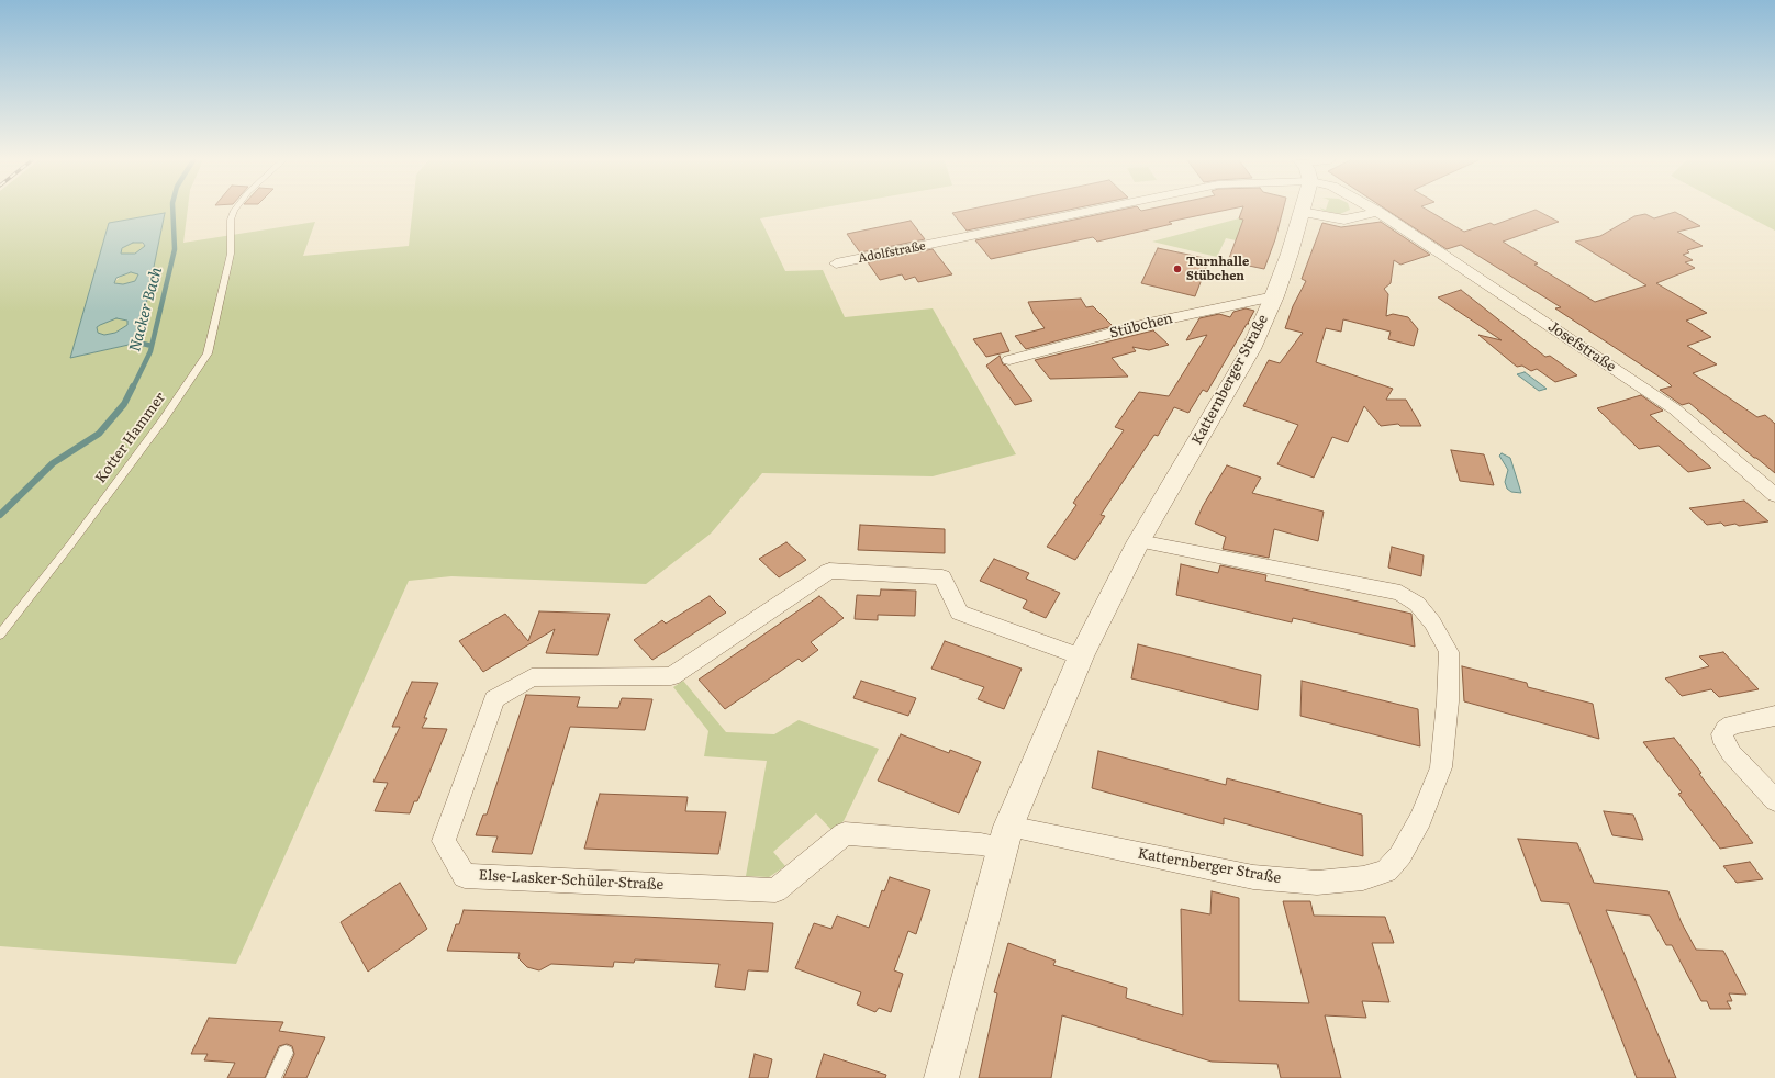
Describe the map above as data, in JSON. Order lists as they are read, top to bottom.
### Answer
{
  "streets": {
    "street": [
      "Adolfstraße",
      "Stübchen",
      "Josefstraße",
      "Katternberger Straße",
      "Else-Lasker-Schüler-Straße"
    ],
    "lane": ["Kotter Hammer"]
  },
  "crossings": [
    ["Stübchen", "Katternberger Straße"],
    ["Katternberger Straße", "Else-Lasker-Schüler-Straße"]
  ],
  "water": ["Nacker Bach"],
  "places": ["Turnhalle Stübchen"]
}
